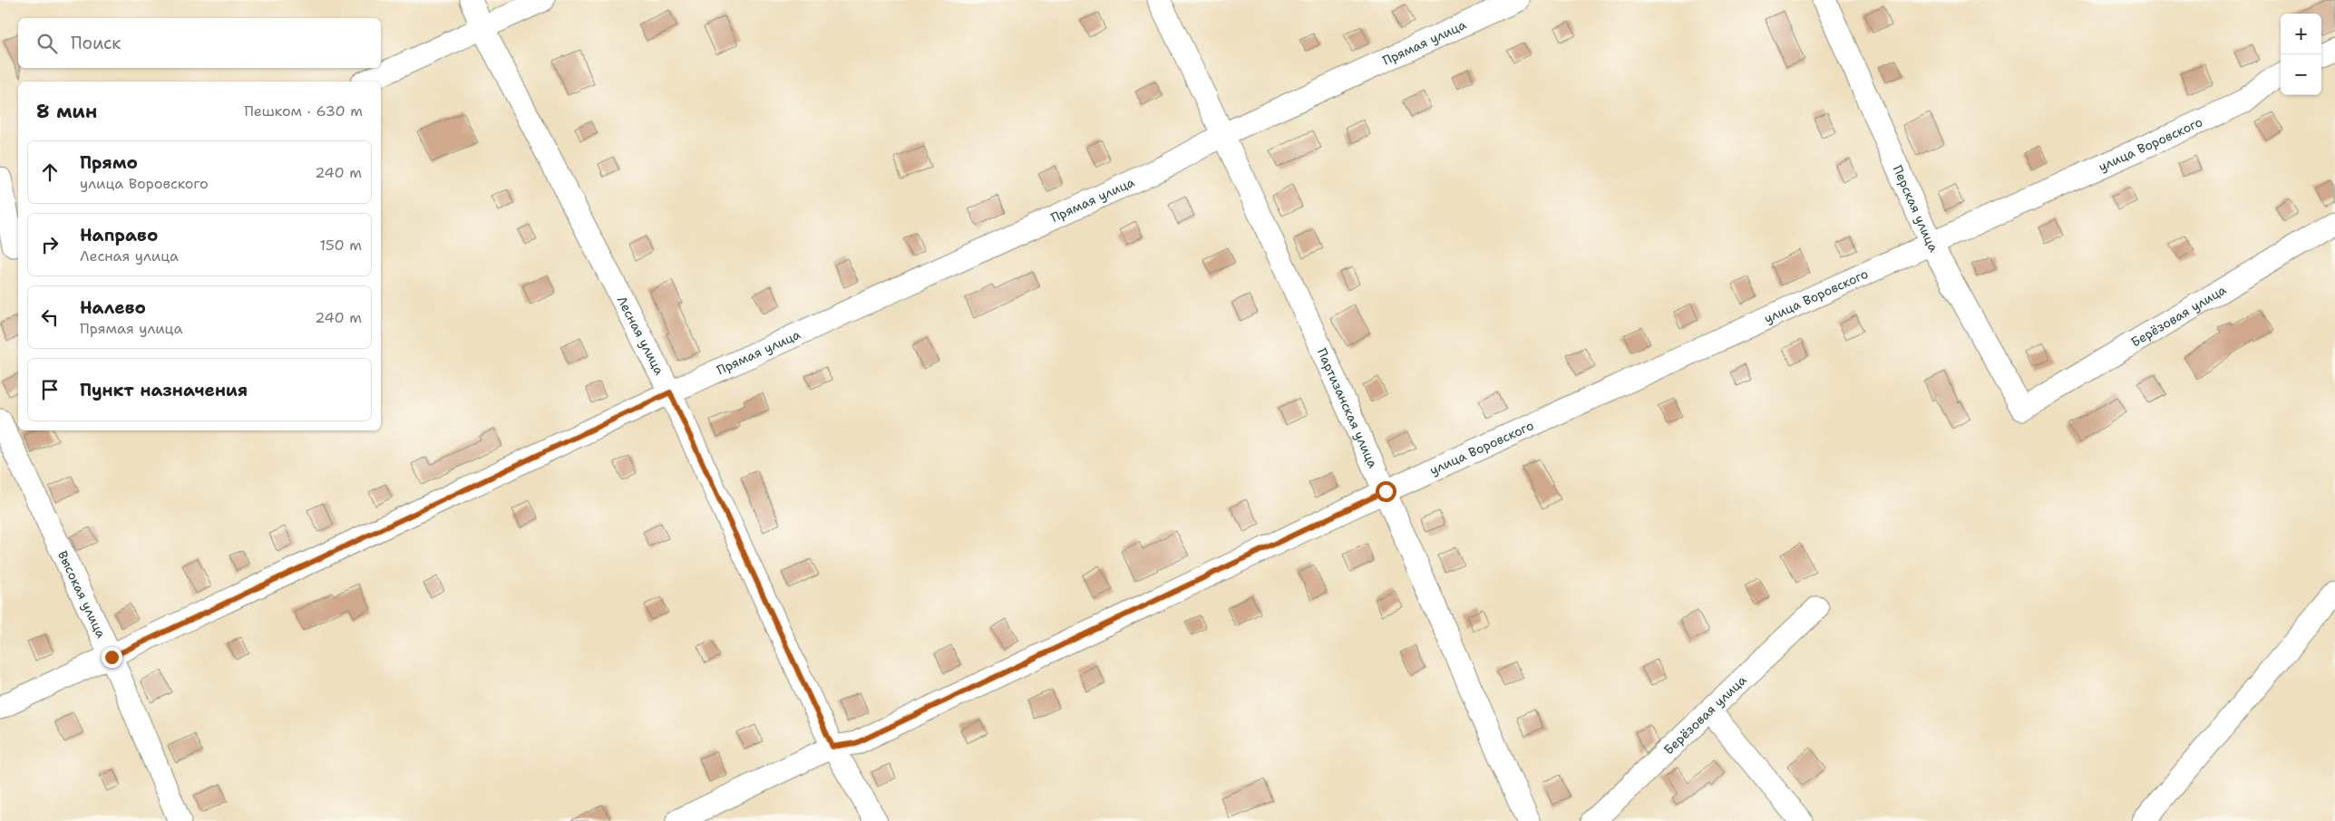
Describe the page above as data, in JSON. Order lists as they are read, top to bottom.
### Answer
{
  "streets": {
    "street": [
      "Прямая улица",
      "улица Воровского",
      "Перская улица",
      "Берёзовая улица",
      "Лесная улица",
      "Партизанская улица",
      "Высокая улица"
    ]
  },
  "crossings": [
    ["Прямая улица", "Лесная улица"],
    ["Прямая улица", "Партизанская улица"],
    ["Прямая улица", "Высокая улица"],
    ["улица Воровского", "Перская улица"],
    ["улица Воровского", "Лесная улица"],
    ["улица Воровского", "Партизанская улица"],
    ["Перская улица", "Берёзовая улица"]
  ],
  "page": {
    "map_buttons": ["+", "−"],
    "search": "Поиск",
    "heading": ["8 мин", "Пешком · 630 m"],
    "list": [
      ["Прямо", "улица Воровского", "240 m"],
      ["Направо", "Лесная улица", "150 m"],
      ["Налево", "Прямая улица", "240 m"],
      "Пункт назначения"
    ]
  }
}
